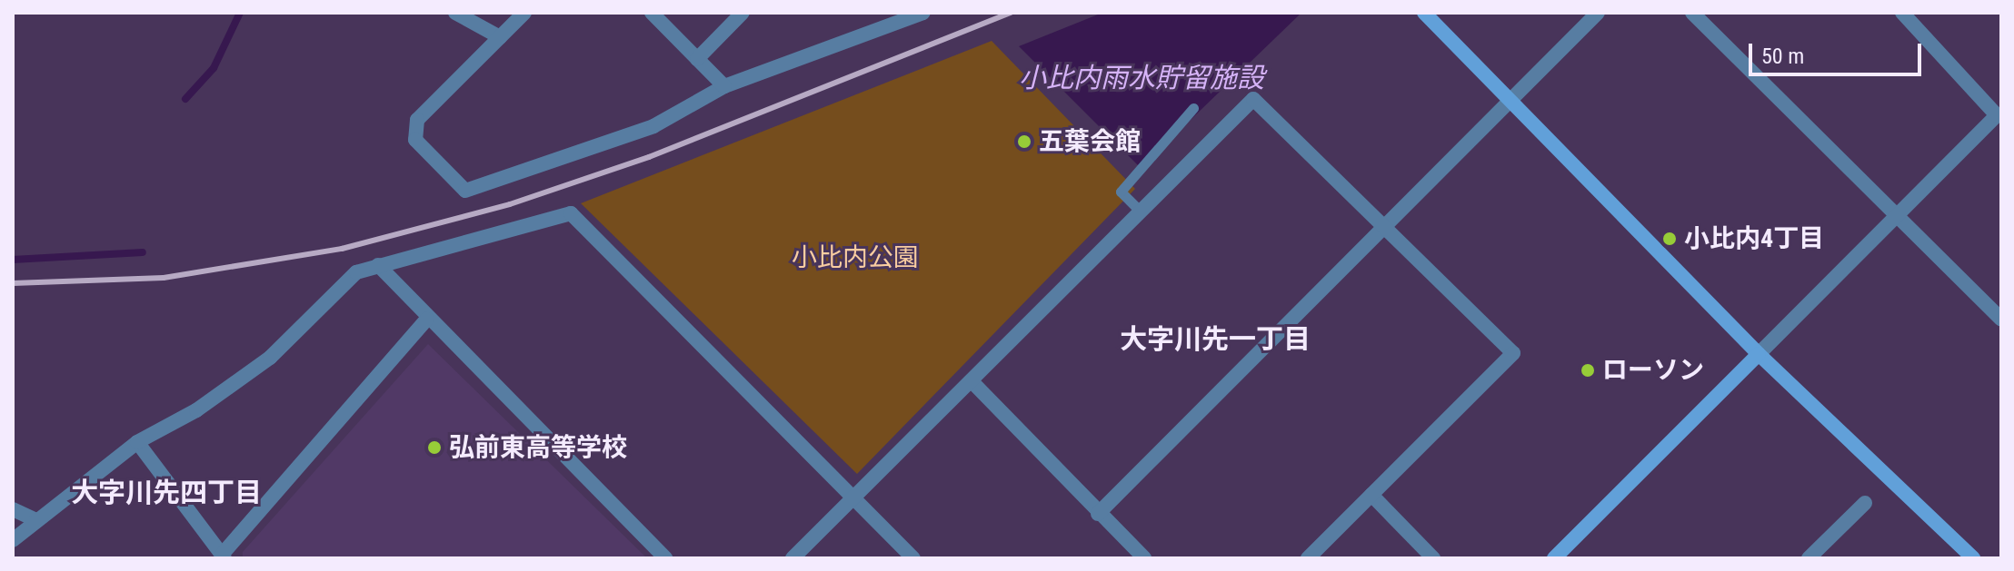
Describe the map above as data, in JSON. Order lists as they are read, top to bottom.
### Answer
{
  "districts": ["大字川先一丁目", "大字川先四丁目"],
  "water": ["小比内雨水貯留施設"],
  "parks": ["小比内公園"],
  "places": [
    "五葉会館",
    "小比内4丁目",
    "ローソン",
    "弘前東高等学校"
  ],
  "scale_bar": "50 m"
}
